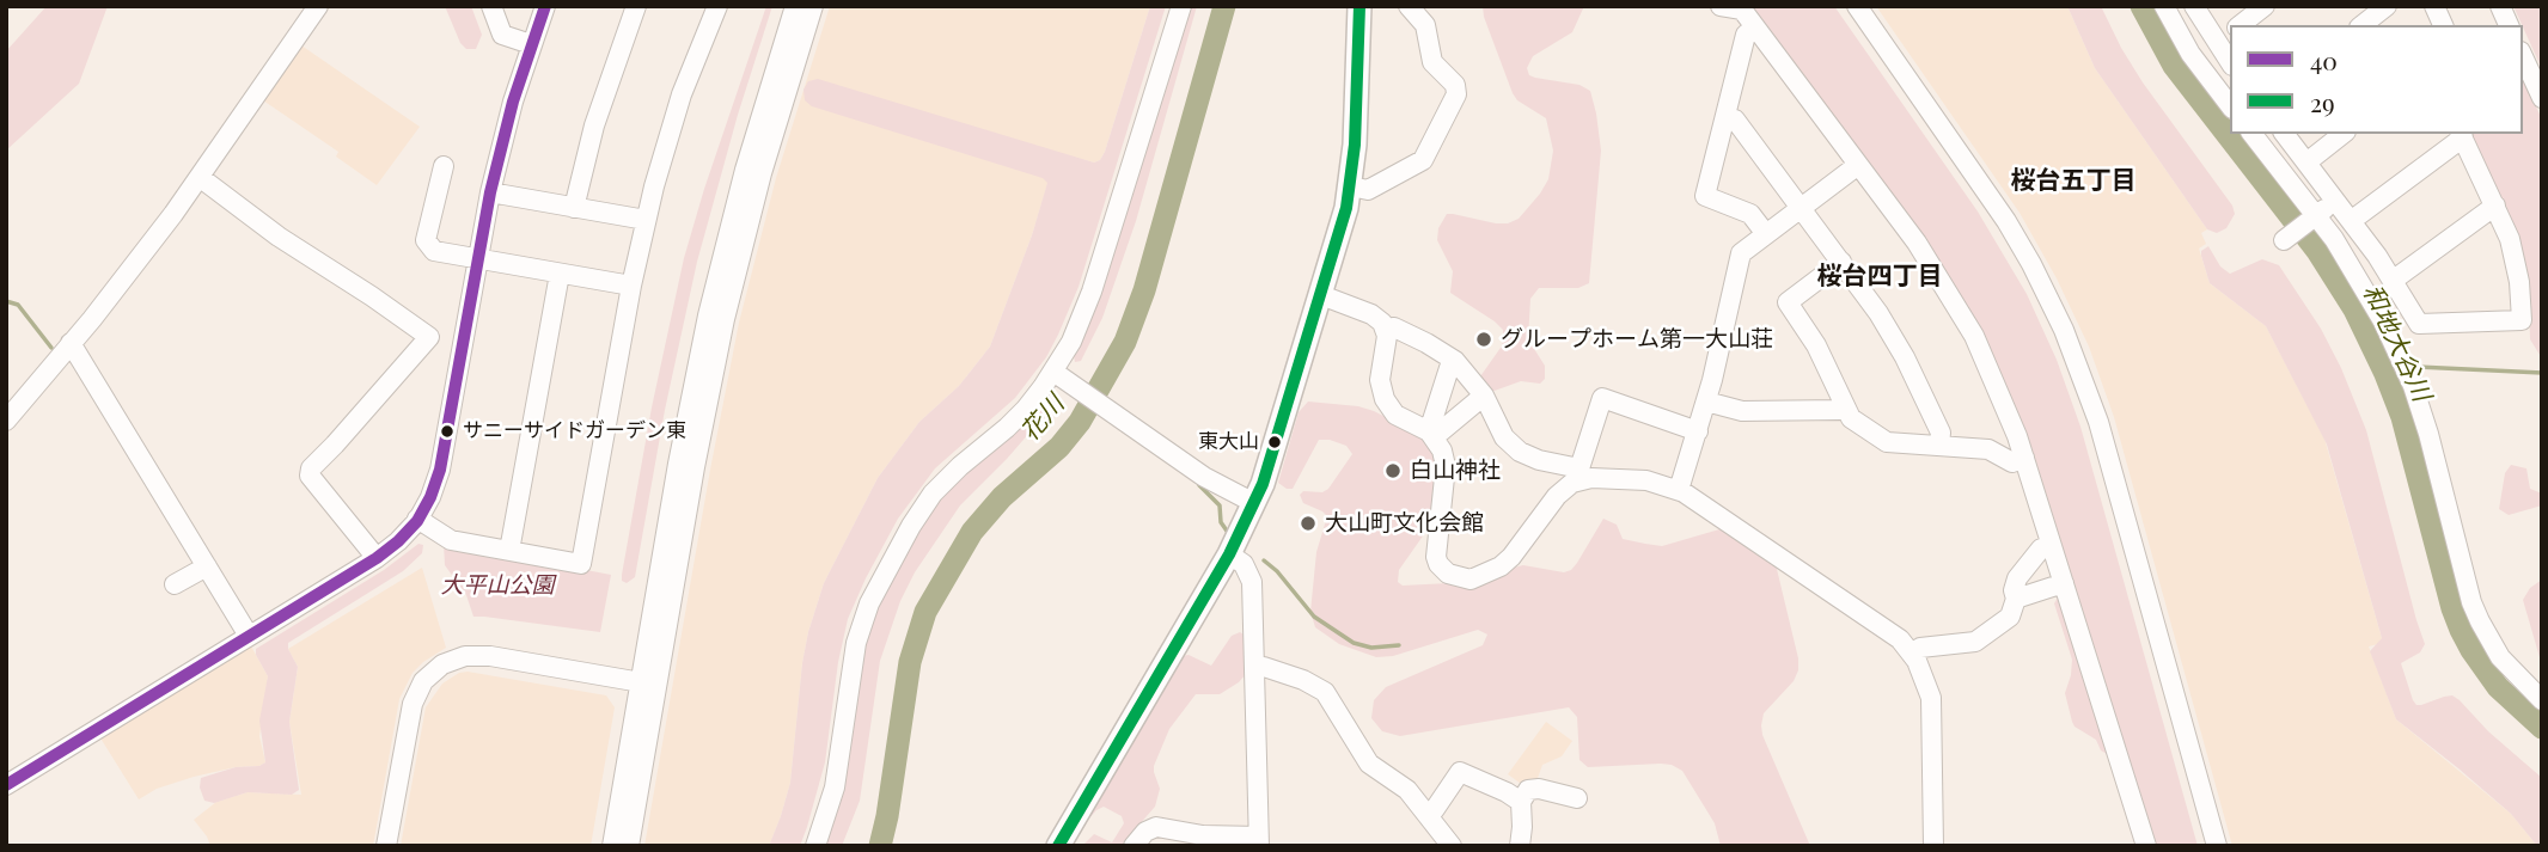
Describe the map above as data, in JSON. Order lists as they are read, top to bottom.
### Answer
{
  "districts": ["桜台五丁目", "桜台四丁目"],
  "water": ["和地大谷川", "花川"],
  "parks": ["大平山公園"],
  "places": [
    "グループホーム第一大山荘",
    "サニーサイドガーデン東",
    "東大山",
    "白山神社",
    "大山町文化会館"
  ],
  "lines": ["transit line 40", "transit line 29"],
  "legend": ["40", "29"]
}
